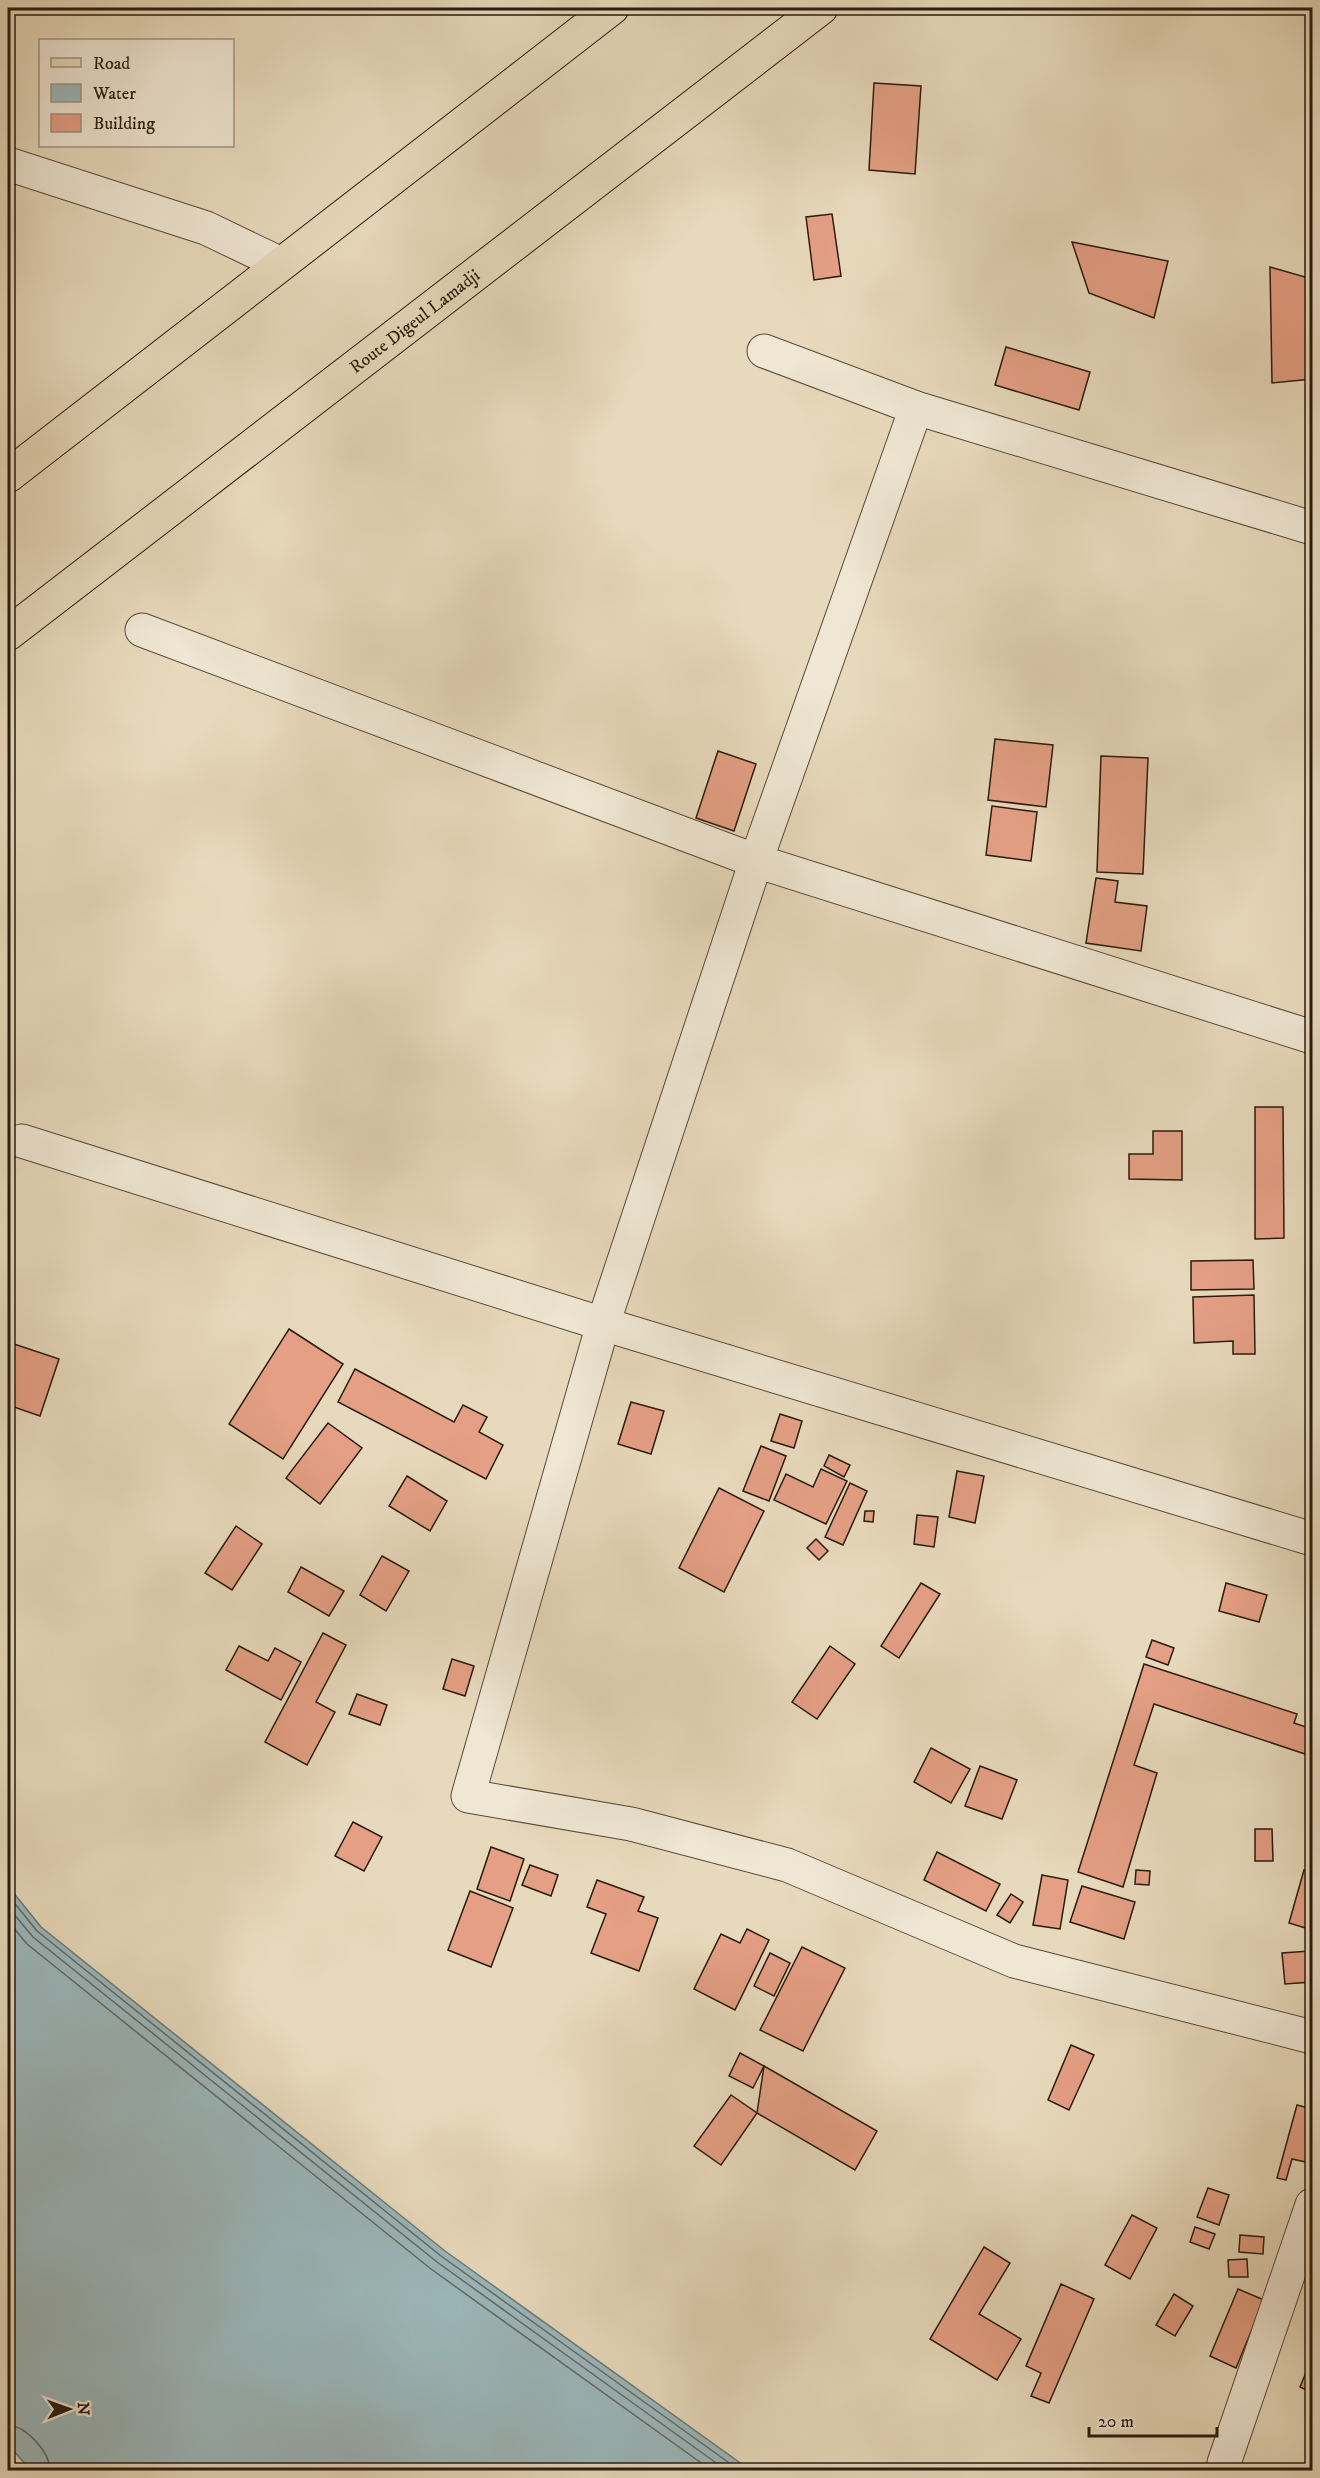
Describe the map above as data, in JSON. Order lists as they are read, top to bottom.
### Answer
{
  "streets": {
    "main road": ["Route Digeul Lamadji"]
  },
  "legend": ["Road", "Water", "Building"],
  "scale_bar": "20 m",
  "north": "right"
}
